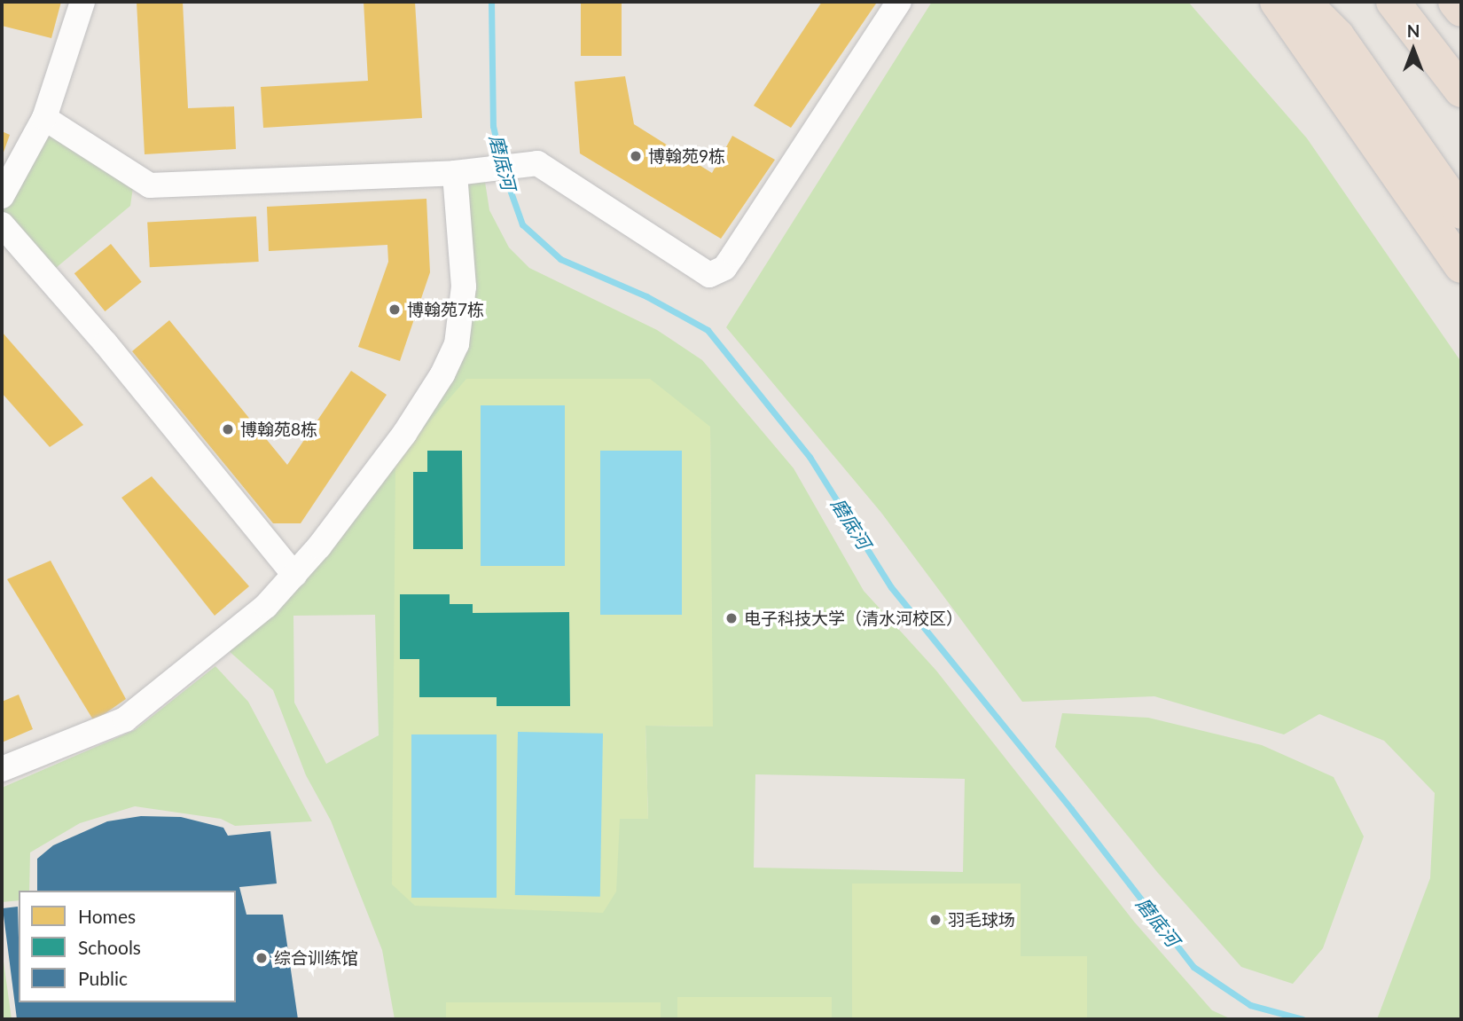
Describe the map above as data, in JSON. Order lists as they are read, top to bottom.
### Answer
{
  "water": ["磨底河"],
  "places": [
    "博翰苑9栋",
    "博翰苑7栋",
    "博翰苑8栋",
    "电子科技大学（清水河校区）",
    "羽毛球场",
    "综合训练馆"
  ],
  "legend": ["Homes", "Schools", "Public"],
  "north": "top"
}
